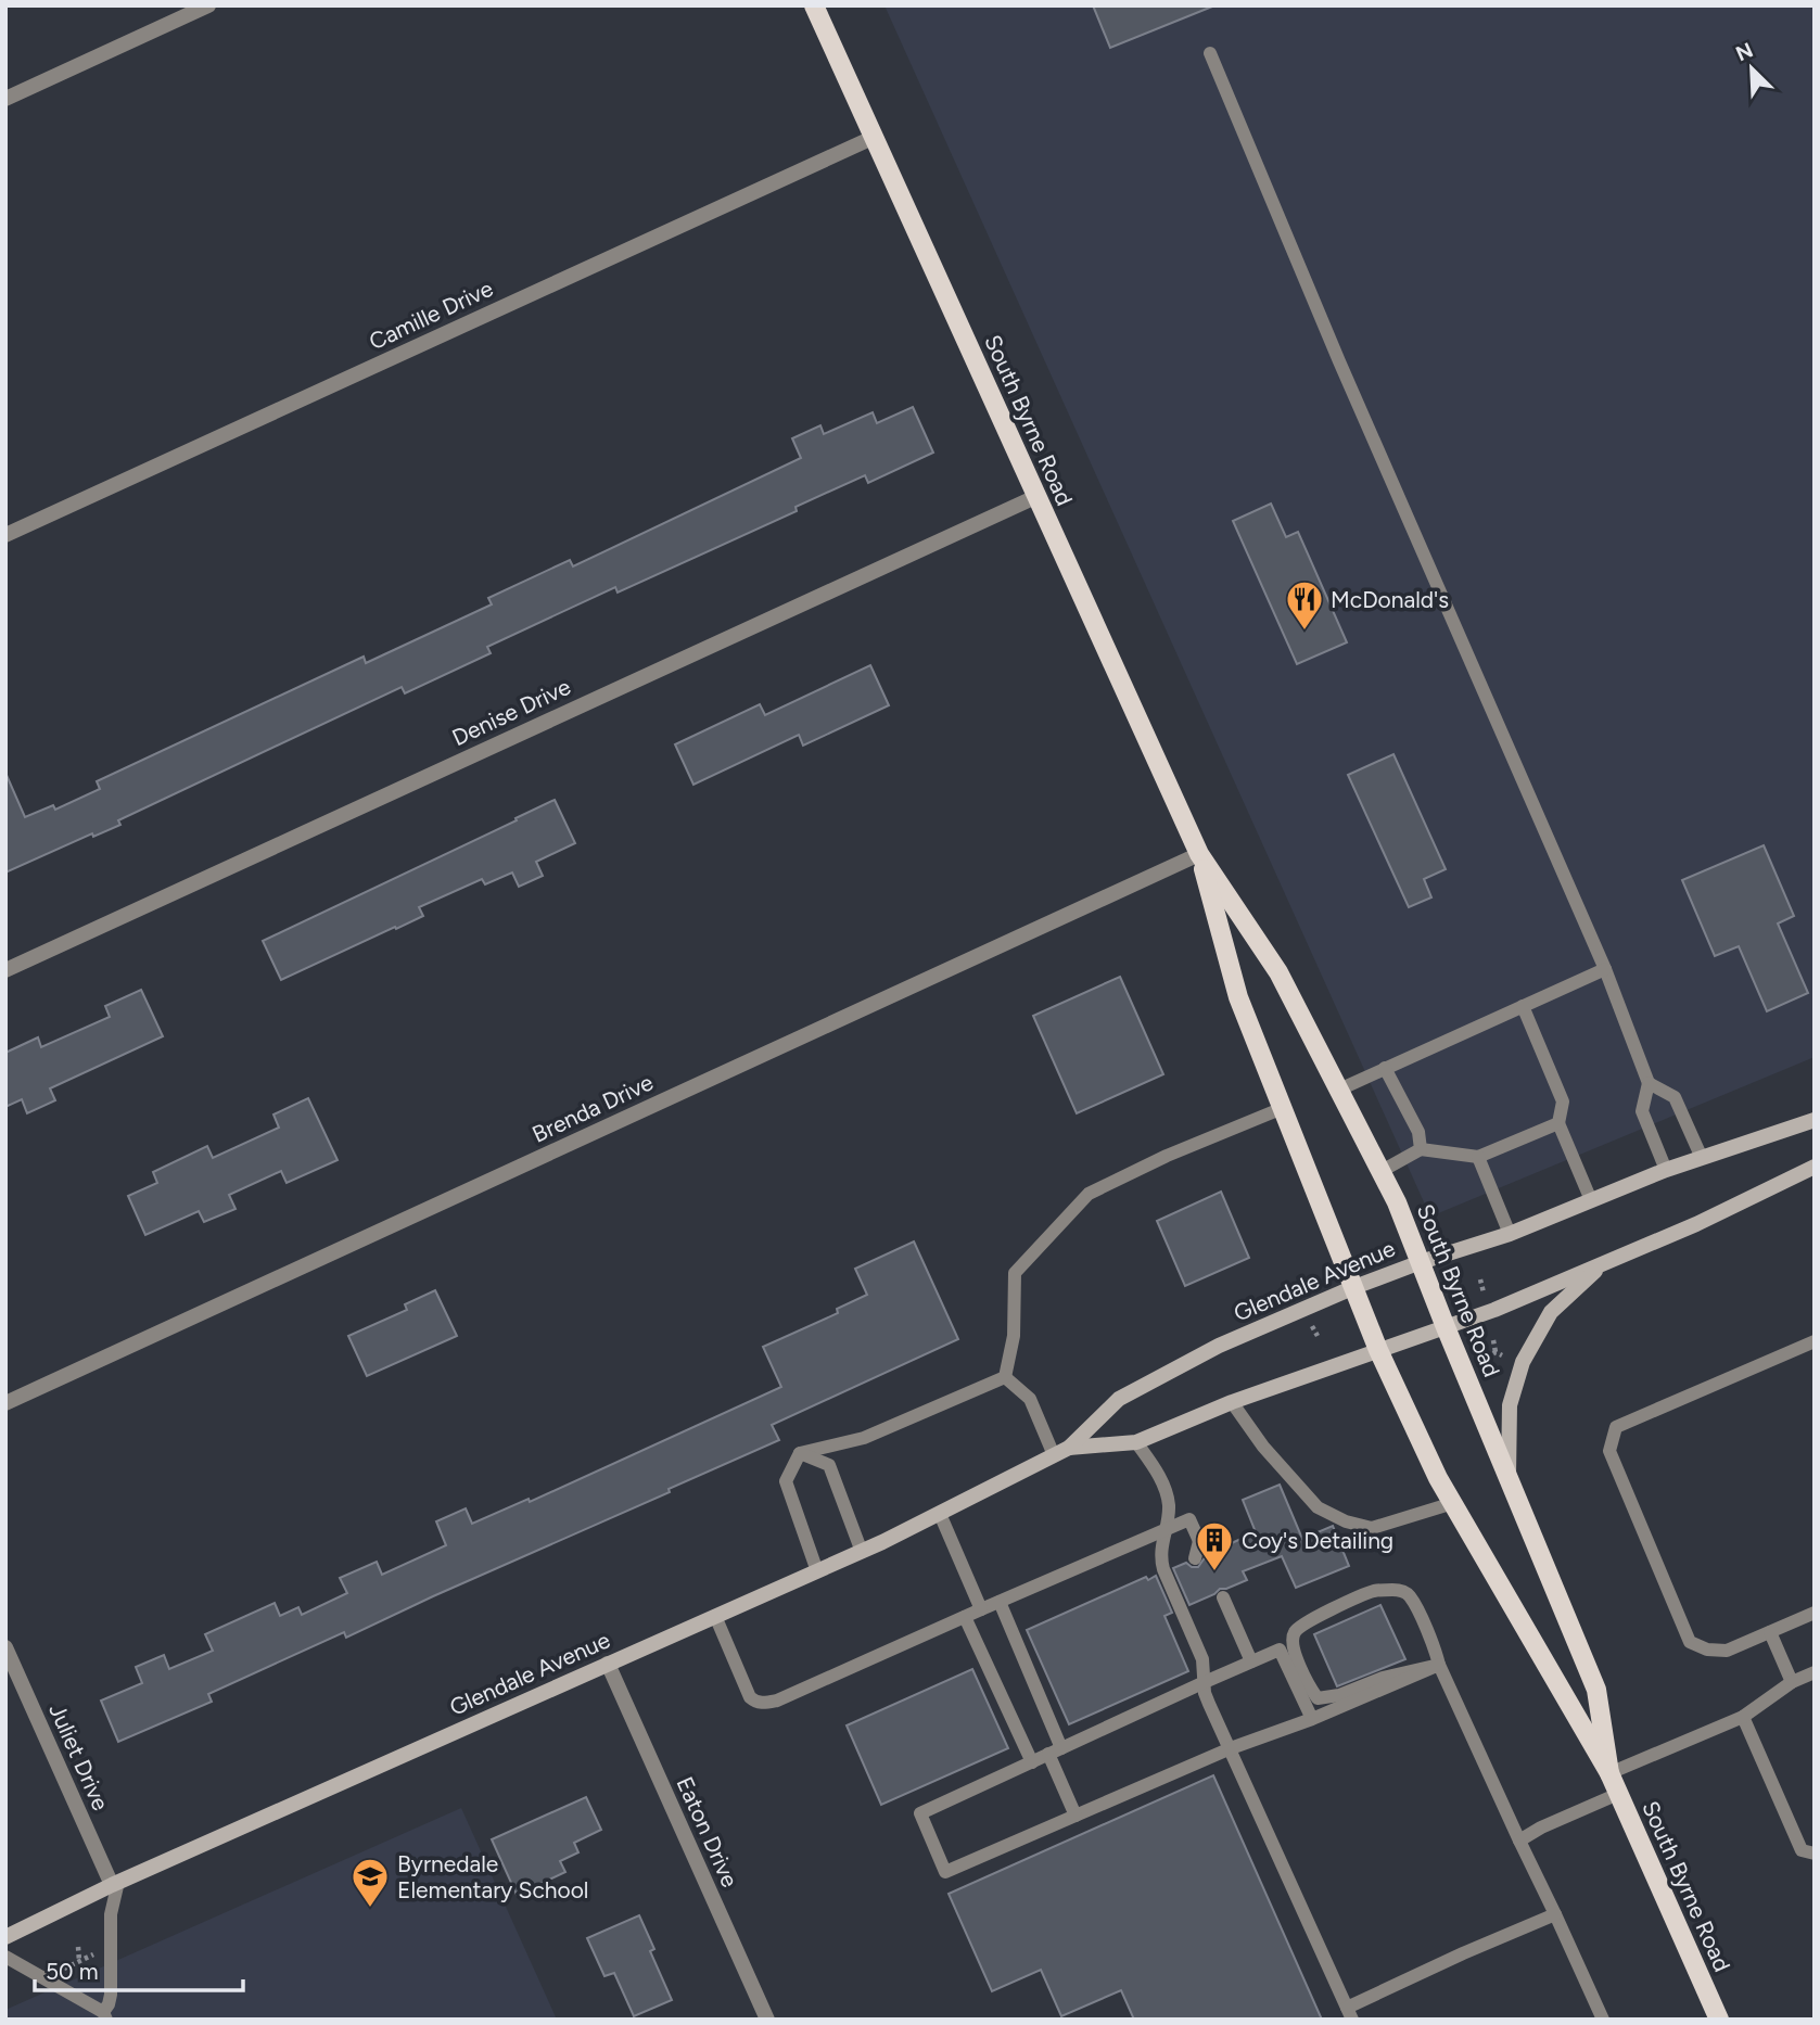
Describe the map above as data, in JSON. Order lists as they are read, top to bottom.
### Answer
{
  "streets": {
    "main road": ["South Byrne Road", "Glendale Avenue"],
    "street": [
      "Camille Drive",
      "Denise Drive",
      "Brenda Drive",
      "Juliet Drive",
      "Eaton Drive"
    ]
  },
  "crossings": [
    ["Camille Drive", "South Byrne Road"],
    ["South Byrne Road", "Denise Drive"],
    ["South Byrne Road", "Brenda Drive"],
    ["South Byrne Road", "Glendale Avenue"],
    ["Glendale Avenue", "Juliet Drive"],
    ["Glendale Avenue", "Eaton Drive"]
  ],
  "places": {
    "restaurant": ["McDonald's"],
    "building": ["Coy's Detailing"],
    "school or university": ["Byrnedale Elementary School"]
  },
  "scale_bar": "50 m",
  "north": "top left"
}
